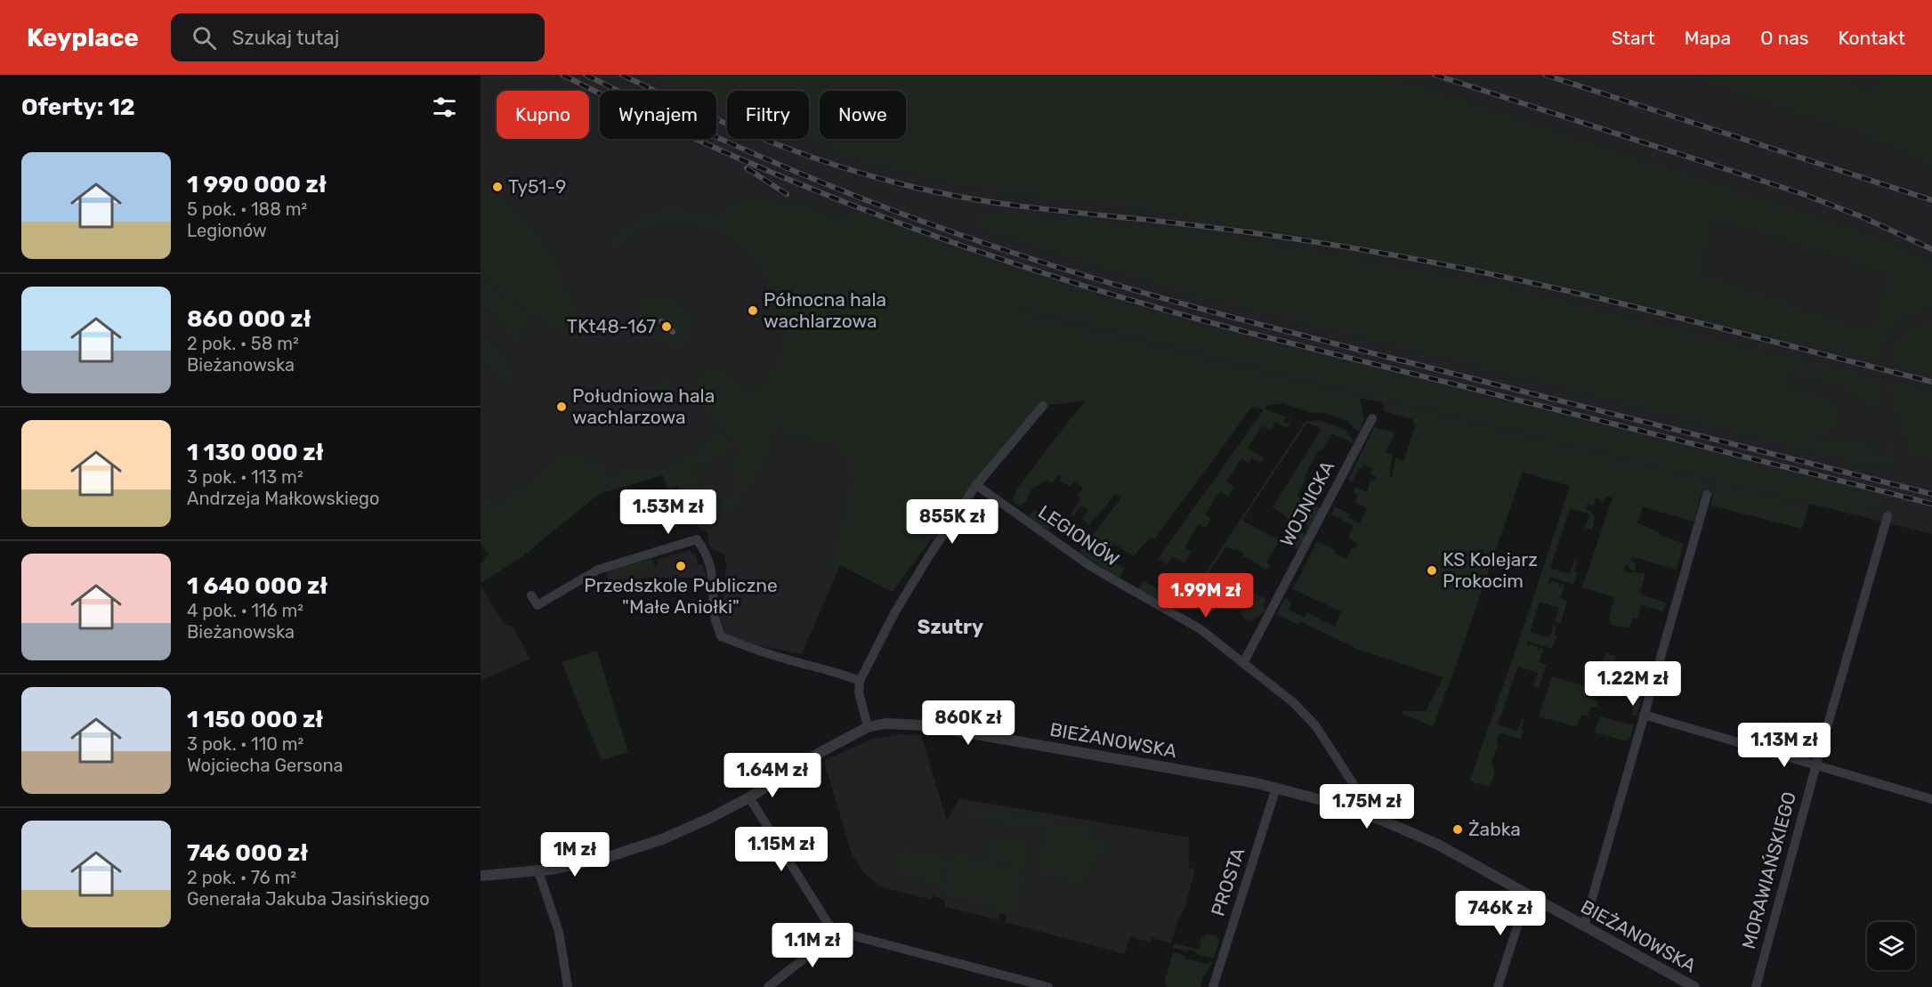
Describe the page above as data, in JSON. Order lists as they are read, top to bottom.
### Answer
{
  "streets": {
    "street": [
      "WOJNICKA",
      "LEGIONÓW",
      "BIEŻANOWSKA",
      "MORAWIAŃSKIEGO",
      "PROSTA"
    ]
  },
  "crossings": [
    ["WOJNICKA", "LEGIONÓW"],
    ["LEGIONÓW", "BIEŻANOWSKA"],
    ["BIEŻANOWSKA", "PROSTA"]
  ],
  "districts": ["Szutry"],
  "places": [
    "Ty51-9",
    "Północna hala wachlarzowa",
    "TKt48-167",
    "Południowa hala wachlarzowa",
    "Przedszkole Publiczne \"Małe Aniołki\"",
    "KS Kolejarz Prokocim",
    "Żabka"
  ],
  "page": {
    "header": "Keyplace",
    "search": "Szukaj tutaj",
    "nav": [
      "Start",
      "Mapa",
      "O nas",
      "Kontakt"
    ],
    "heading": "Oferty: 12",
    "chip": [
      "Kupno",
      "Wynajem",
      "Filtry",
      "Nowe"
    ],
    "list": [
      {
        "name": "1 990 000 zł",
        "note": "5 pok. · 188 m² · Legionów"
      },
      {
        "name": "860 000 zł",
        "note": "2 pok. · 58 m² · Bieżanowska"
      },
      {
        "name": "1 130 000 zł",
        "note": "3 pok. · 113 m² · Andrzeja Małkowskiego"
      },
      {
        "name": "1 640 000 zł",
        "note": "4 pok. · 116 m² · Bieżanowska"
      },
      {
        "name": "1 150 000 zł",
        "note": "3 pok. · 110 m² · Wojciecha Gersona"
      },
      {
        "name": "746 000 zł",
        "note": "2 pok. · 76 m² · Generała Jakuba Jasińskiego"
      }
    ],
    "price": [
      "1.53M zł",
      "855K zł",
      "1.99M zł",
      "1.22M zł",
      "860K zł",
      "1.13M zł",
      "1.64M zł",
      "1.75M zł",
      "1.15M zł",
      "1M zł",
      "746K zł",
      "1.1M zł"
    ]
  }
}
